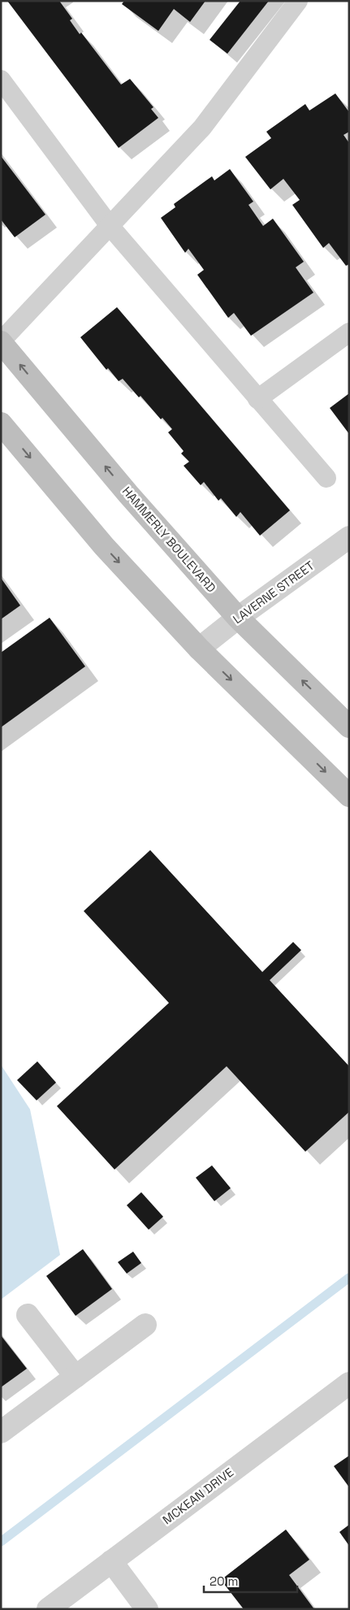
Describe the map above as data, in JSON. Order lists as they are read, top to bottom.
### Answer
{
  "streets": {
    "main road": ["HAMMERLY BOULEVARD"],
    "street": ["LAVERNE STREET", "MCKEAN DRIVE"]
  },
  "crossings": [
    ["HAMMERLY BOULEVARD", "LAVERNE STREET"]
  ],
  "scale_bar": "20 m"
}
